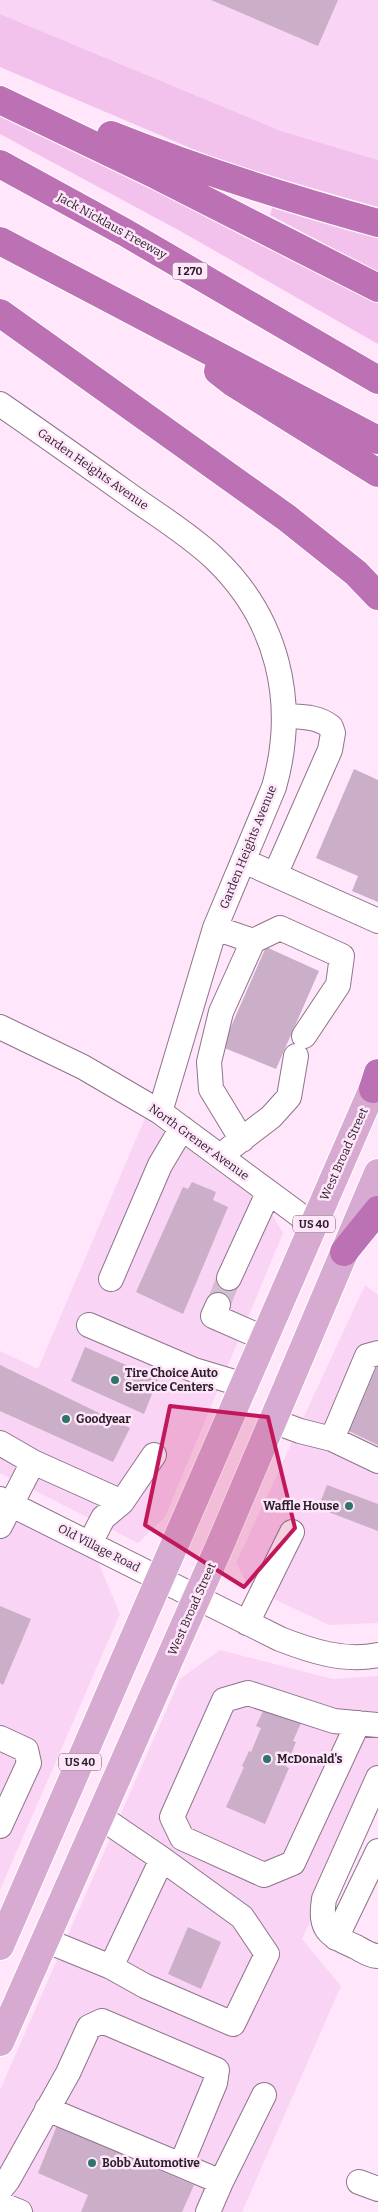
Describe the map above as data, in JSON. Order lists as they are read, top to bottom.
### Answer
{
  "streets": {
    "highway": ["Jack Nicklaus Freeway", "I 270"],
    "main road": ["West Broad Street", "US 40"],
    "street": ["Garden Heights Avenue", "North Grener Avenue", "Old Village Road"]
  },
  "crossings": [
    ["Garden Heights Avenue", "North Grener Avenue"],
    ["North Grener Avenue", "West Broad Street"],
    ["West Broad Street", "Old Village Road"]
  ],
  "places": [
    "Tire Choice Auto Service Centers",
    "Goodyear",
    "Waffle House",
    "McDonald's",
    "Bobb Automotive"
  ]
}
